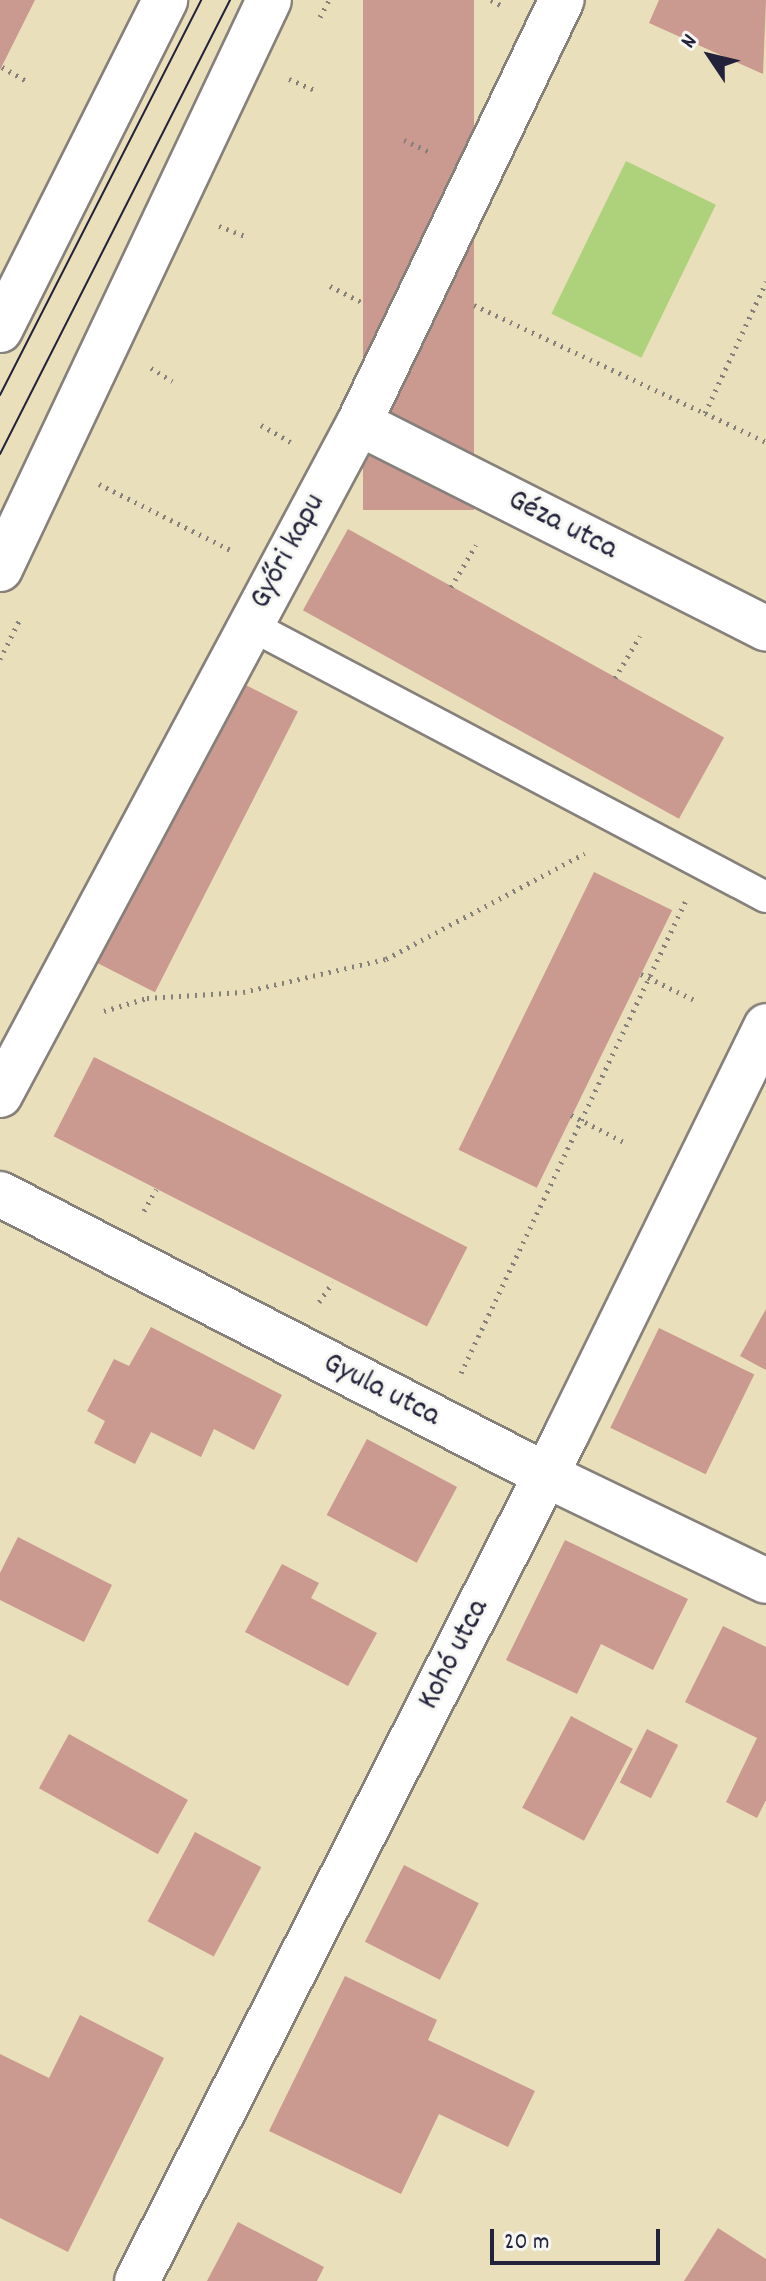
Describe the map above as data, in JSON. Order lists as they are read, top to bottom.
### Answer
{
  "streets": {
    "street": [
      "Géza utca",
      "Győri kapu",
      "Gyula utca",
      "Kohó utca"
    ]
  },
  "crossings": [
    ["Géza utca", "Győri kapu"],
    ["Gyula utca", "Kohó utca"]
  ],
  "scale_bar": "20 m",
  "north": "top left"
}
